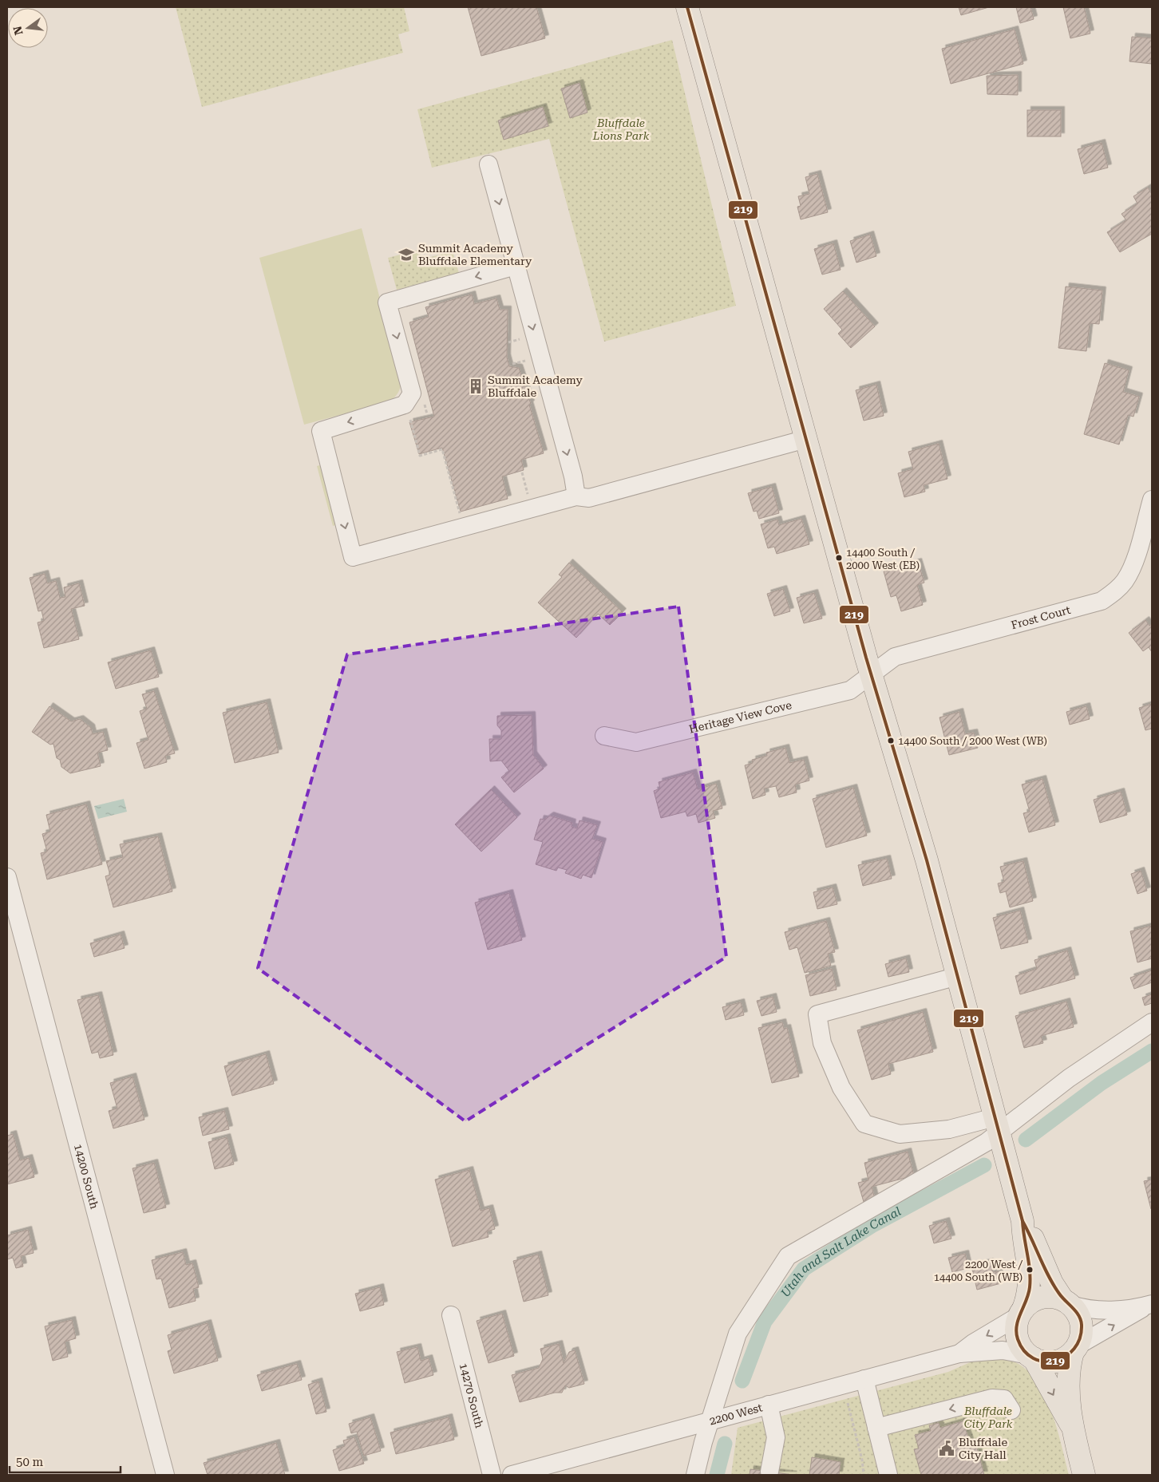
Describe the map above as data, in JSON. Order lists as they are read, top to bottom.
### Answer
{
  "streets": {
    "street": [
      "Frost Court",
      "Heritage View Cove",
      "14200 South",
      "14270 South",
      "2200 West"
    ]
  },
  "crossings": [
    ["Frost Court", "Heritage View Cove"]
  ],
  "water": ["Utah and Salt Lake Canal"],
  "parks": ["Bluffdale Lions Park", "Bluffdale City Park"],
  "places": {
    "school or university": ["Summit Academy Bluffdale Elementary"],
    "building": ["Summit Academy Bluffdale"],
    "other": ["14400 South / 2000 West (EB)", "14400 South / 2000 West (WB)", "2200 West / 14400 South (WB)"],
    "public building": ["Bluffdale City Hall"]
  },
  "lines": ["transit line 219"],
  "scale_bar": "50 m",
  "north": "left"
}
